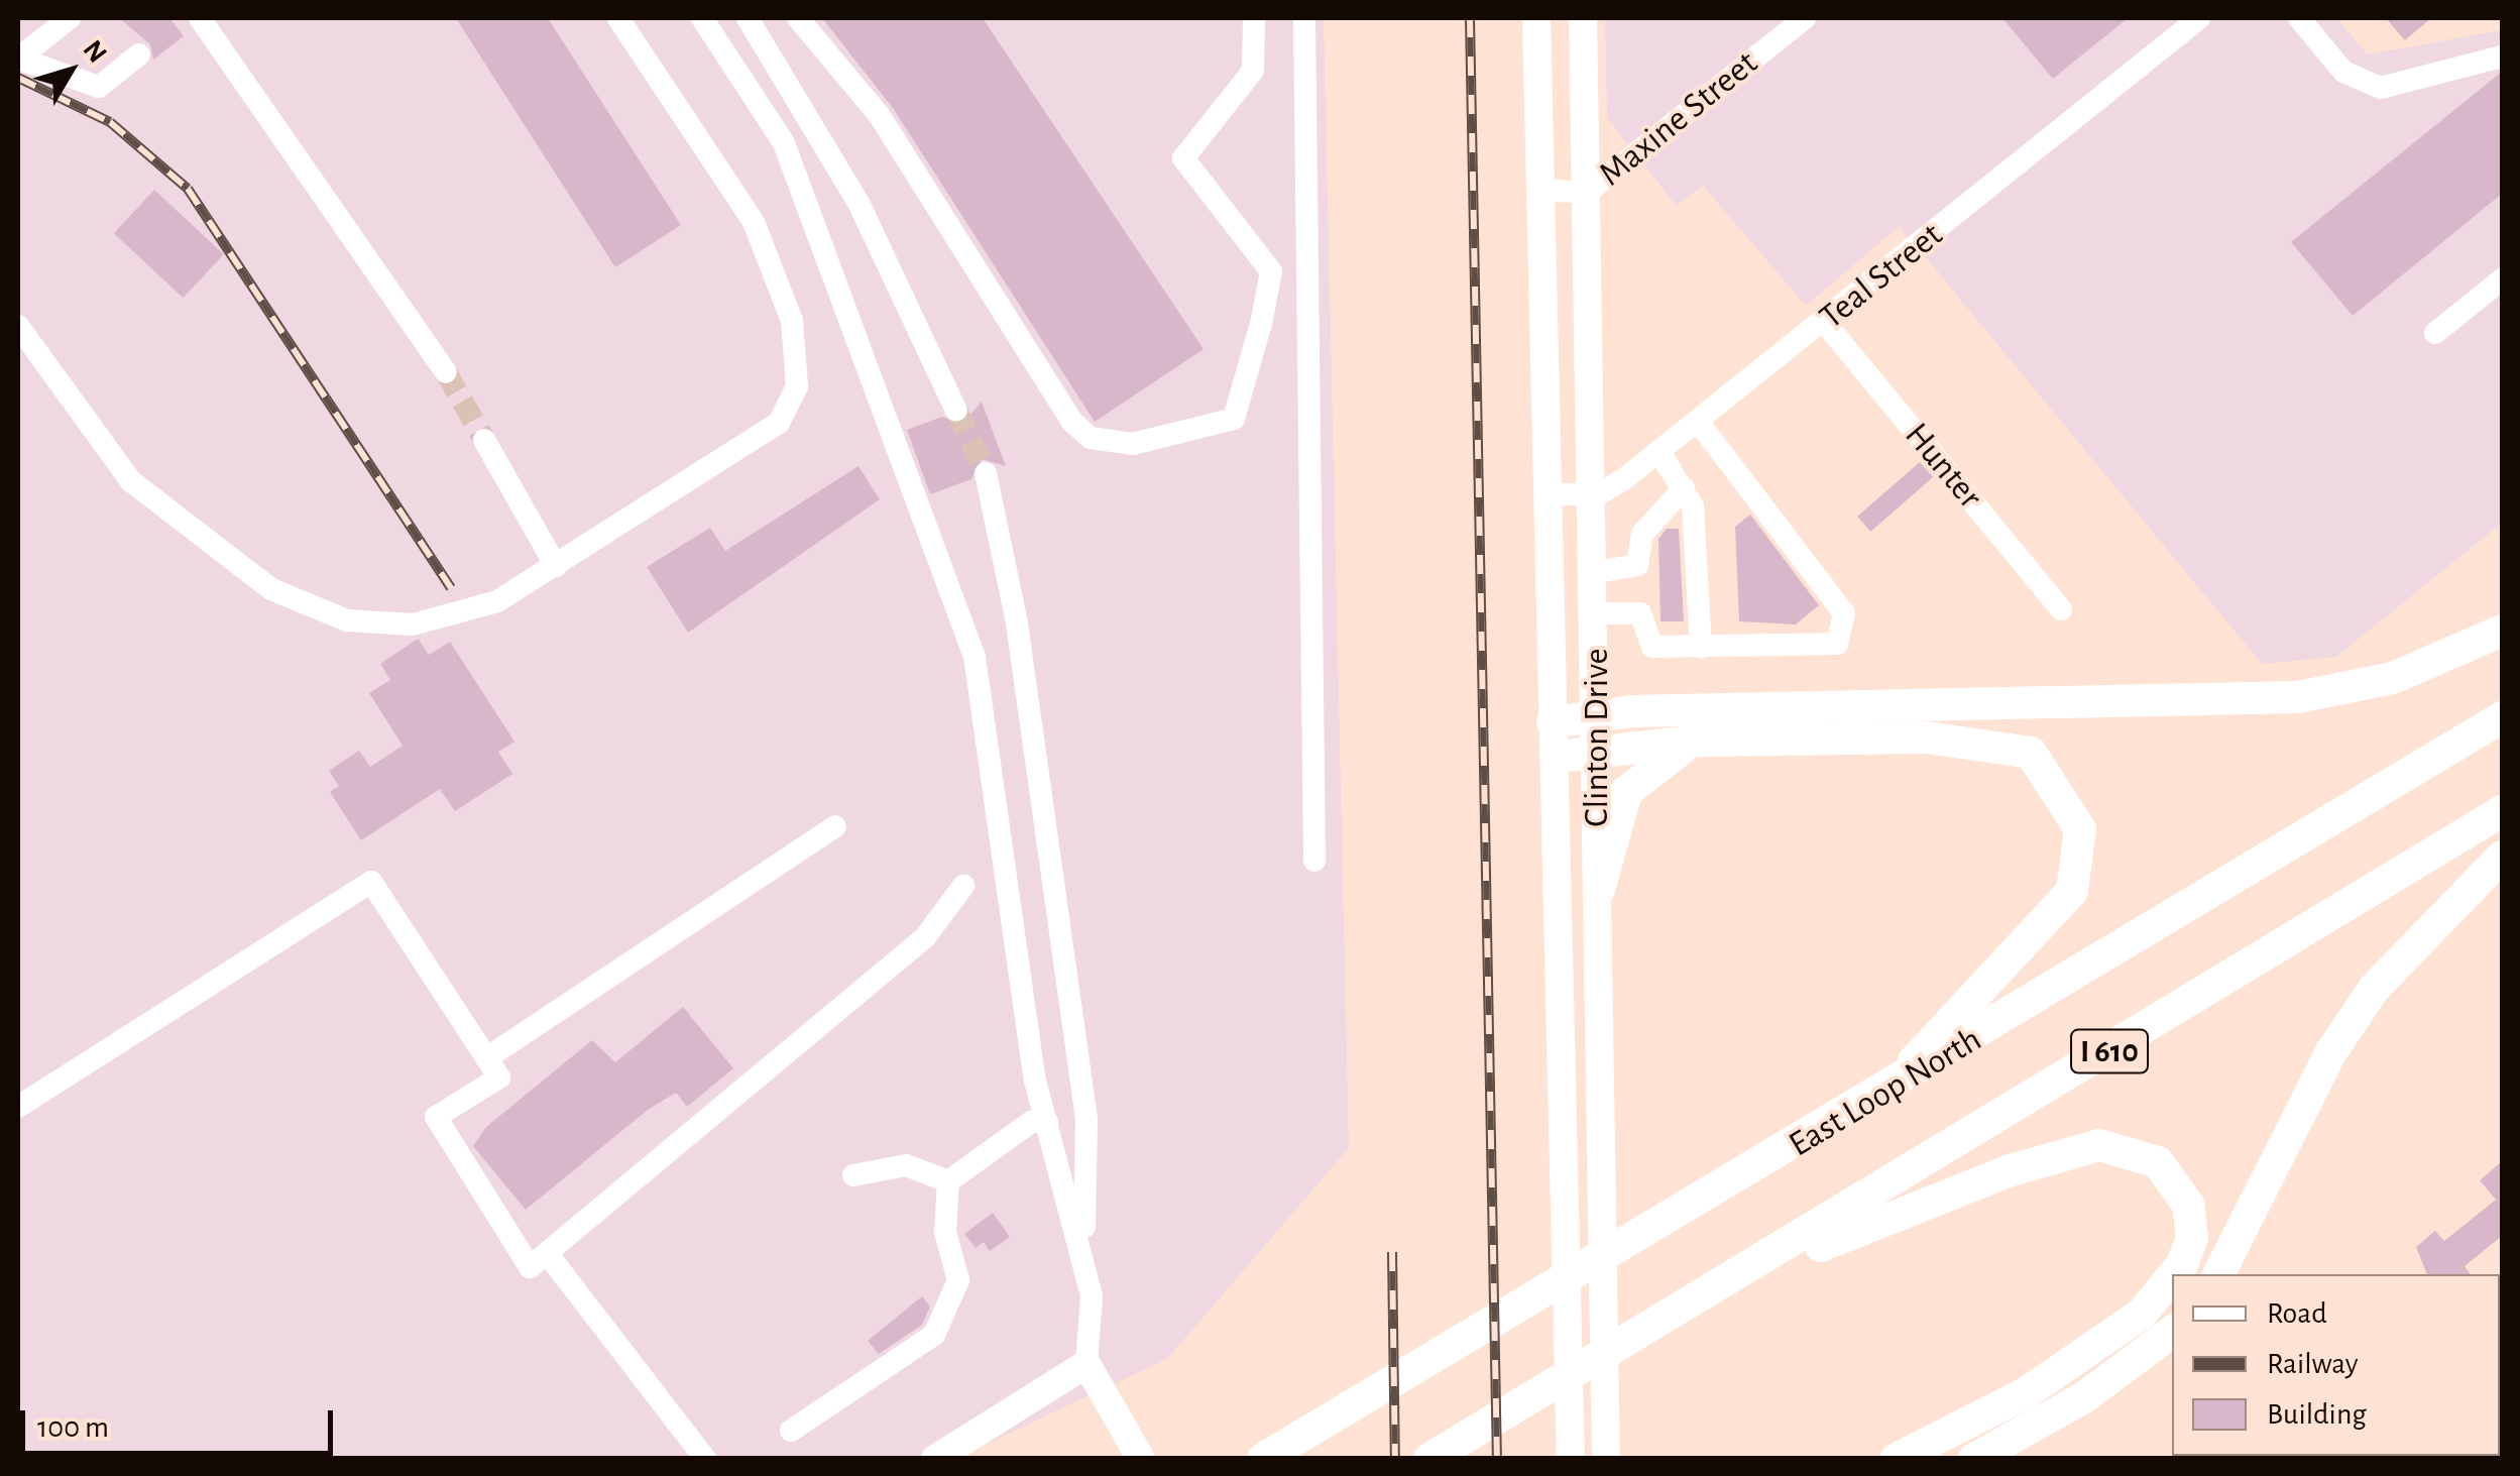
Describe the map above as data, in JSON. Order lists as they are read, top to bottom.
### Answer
{
  "streets": {
    "highway": ["I 610", "East Loop North"],
    "main road": ["Clinton Drive"],
    "street": ["Maxine Street", "Teal Street", "Hunter"]
  },
  "crossings": [
    ["Maxine Street", "Clinton Drive"],
    ["Teal Street", "Hunter"],
    ["Teal Street", "Clinton Drive"]
  ],
  "legend": ["Road", "Railway", "Building"],
  "scale_bar": "100 m",
  "north": "top right"
}
